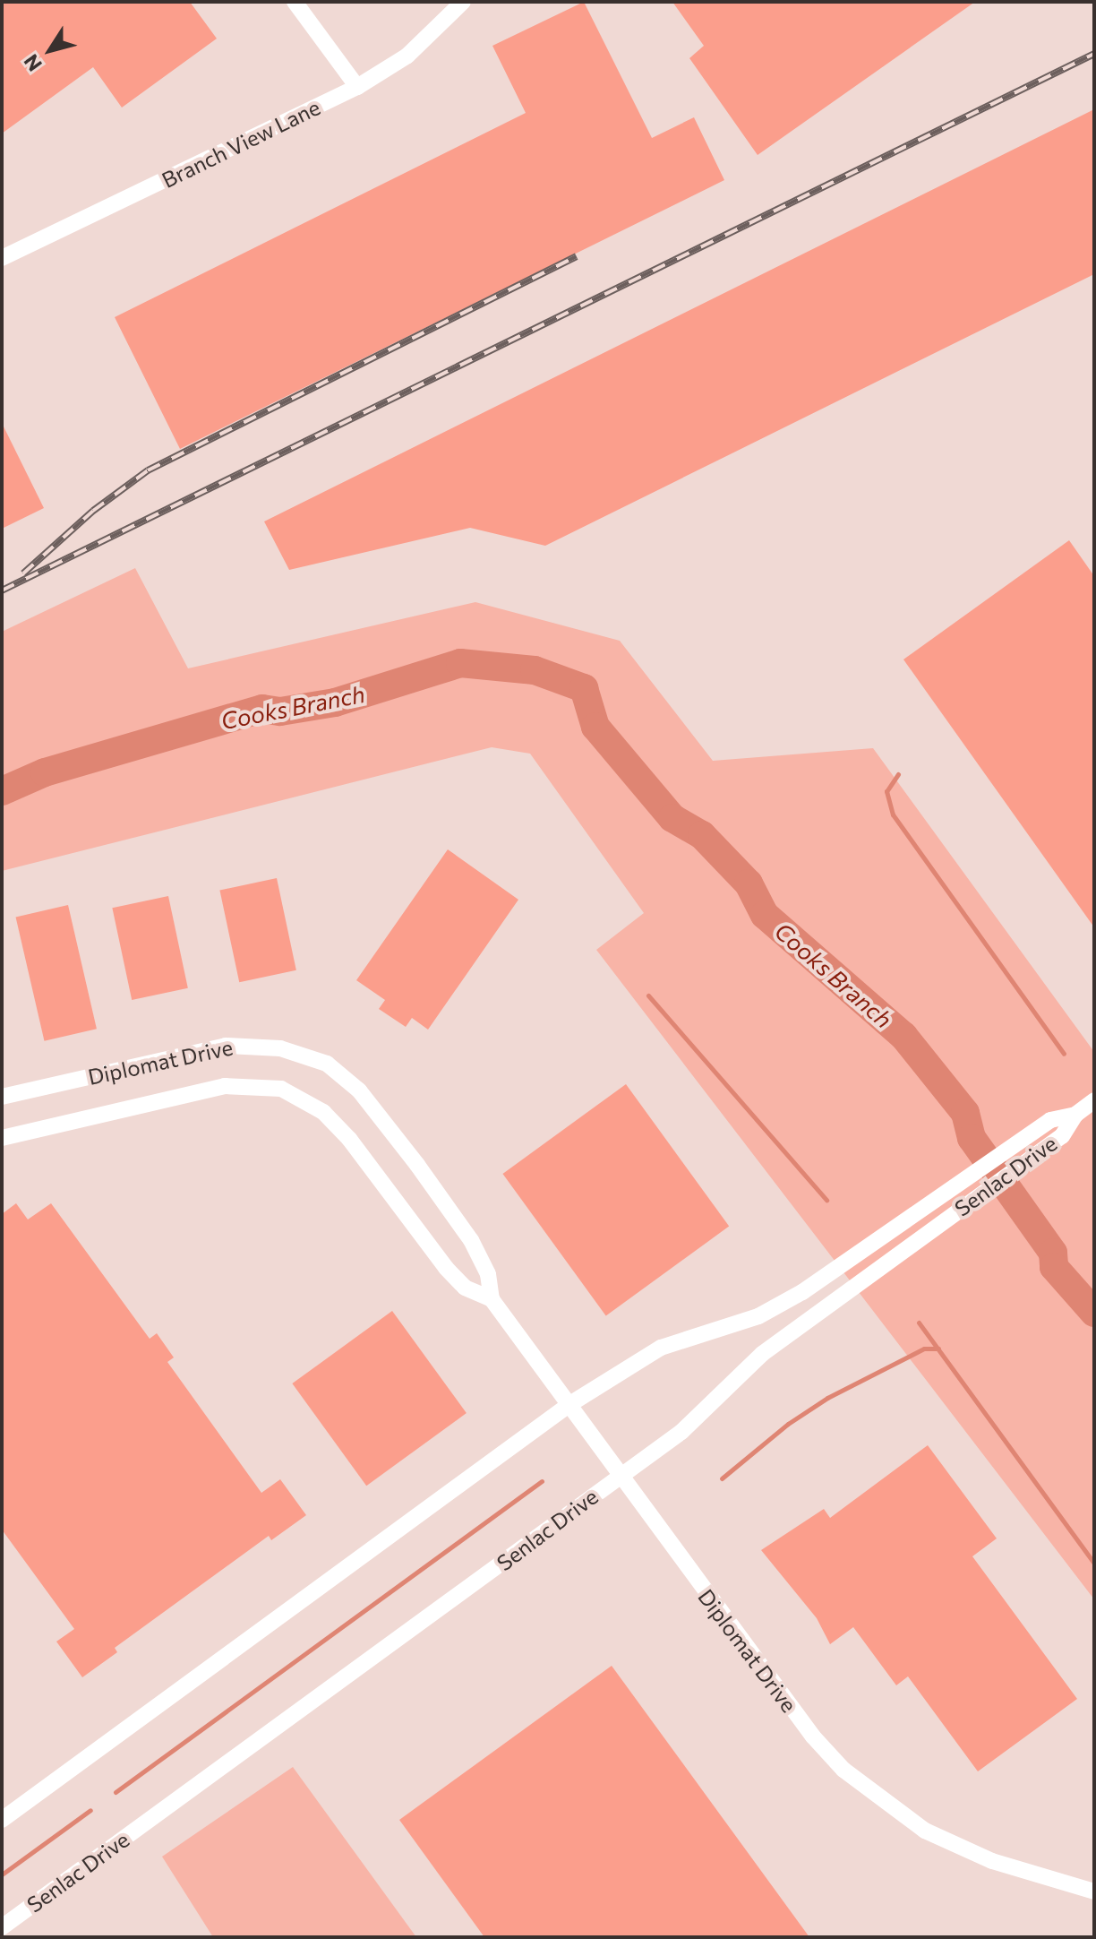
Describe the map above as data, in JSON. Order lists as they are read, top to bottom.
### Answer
{
  "streets": {
    "street": ["Branch View Lane", "Diplomat Drive", "Senlac Drive"]
  },
  "crossings": [
    ["Diplomat Drive", "Senlac Drive"]
  ],
  "water": ["Cooks Branch"],
  "north": "bottom left"
}
